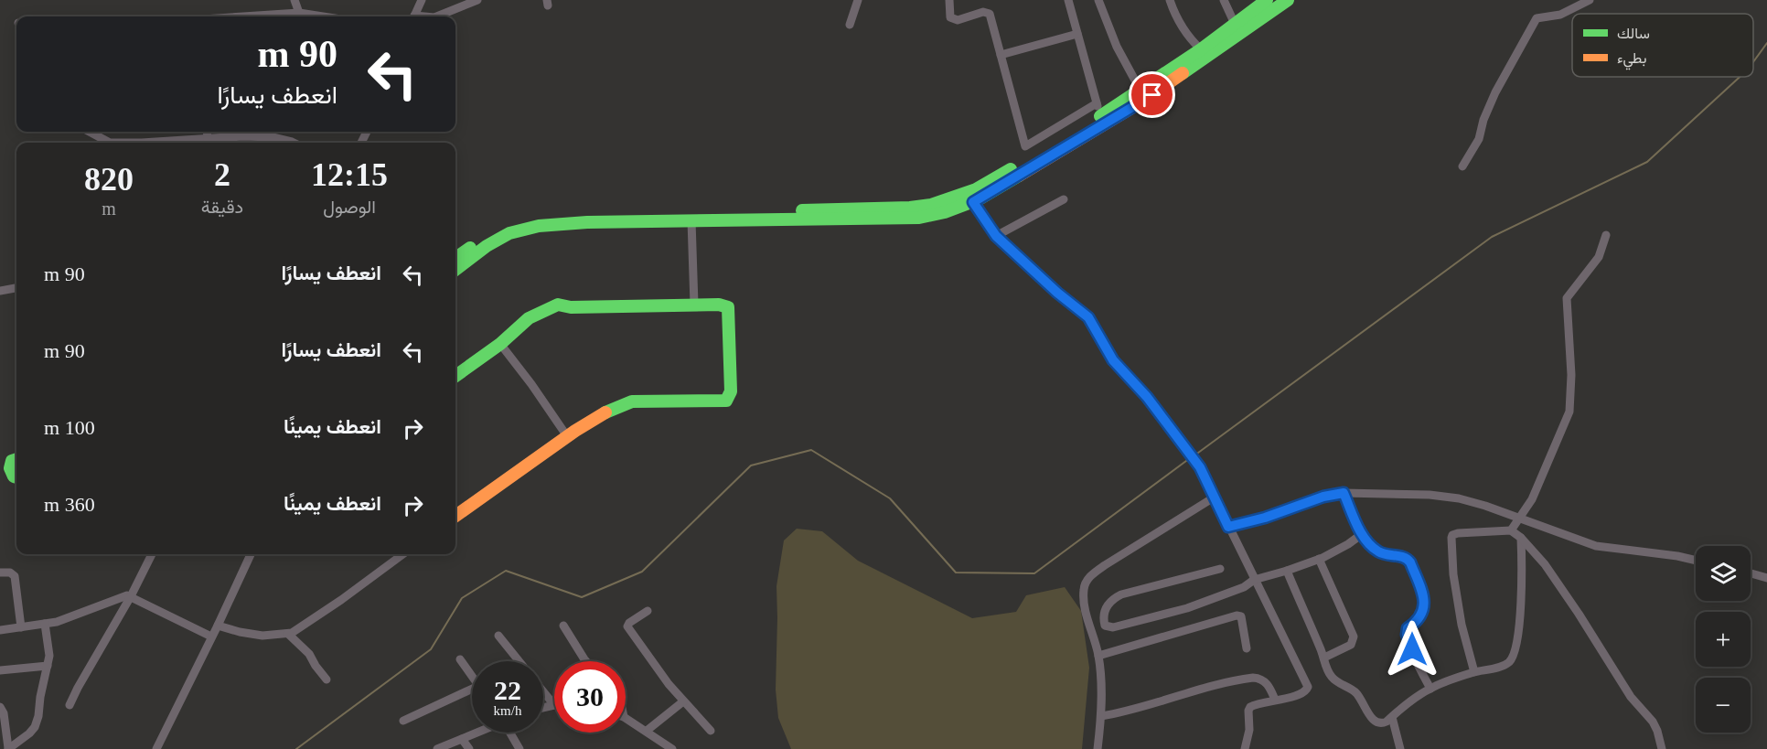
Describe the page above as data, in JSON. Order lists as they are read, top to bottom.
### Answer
{
  "legend": ["سالك", "بطيء"],
  "page": {
    "turn": ["90 m", "انعطف يسارًا"],
    "eta": [
      "12:15",
      "الوصول",
      "2",
      "دقيقة",
      "820",
      "m"
    ],
    "list": [
      {
        "name": "انعطف يسارًا",
        "value": "90 m"
      },
      {
        "name": "انعطف يسارًا",
        "value": "90 m"
      },
      {
        "name": "انعطف يمينًا",
        "value": "100 m"
      },
      {
        "name": "انعطف يمينًا",
        "value": "360 m"
      }
    ],
    "map_buttons": ["+", "−"],
    "speed": "22 km/h",
    "limit": "30"
  }
}
